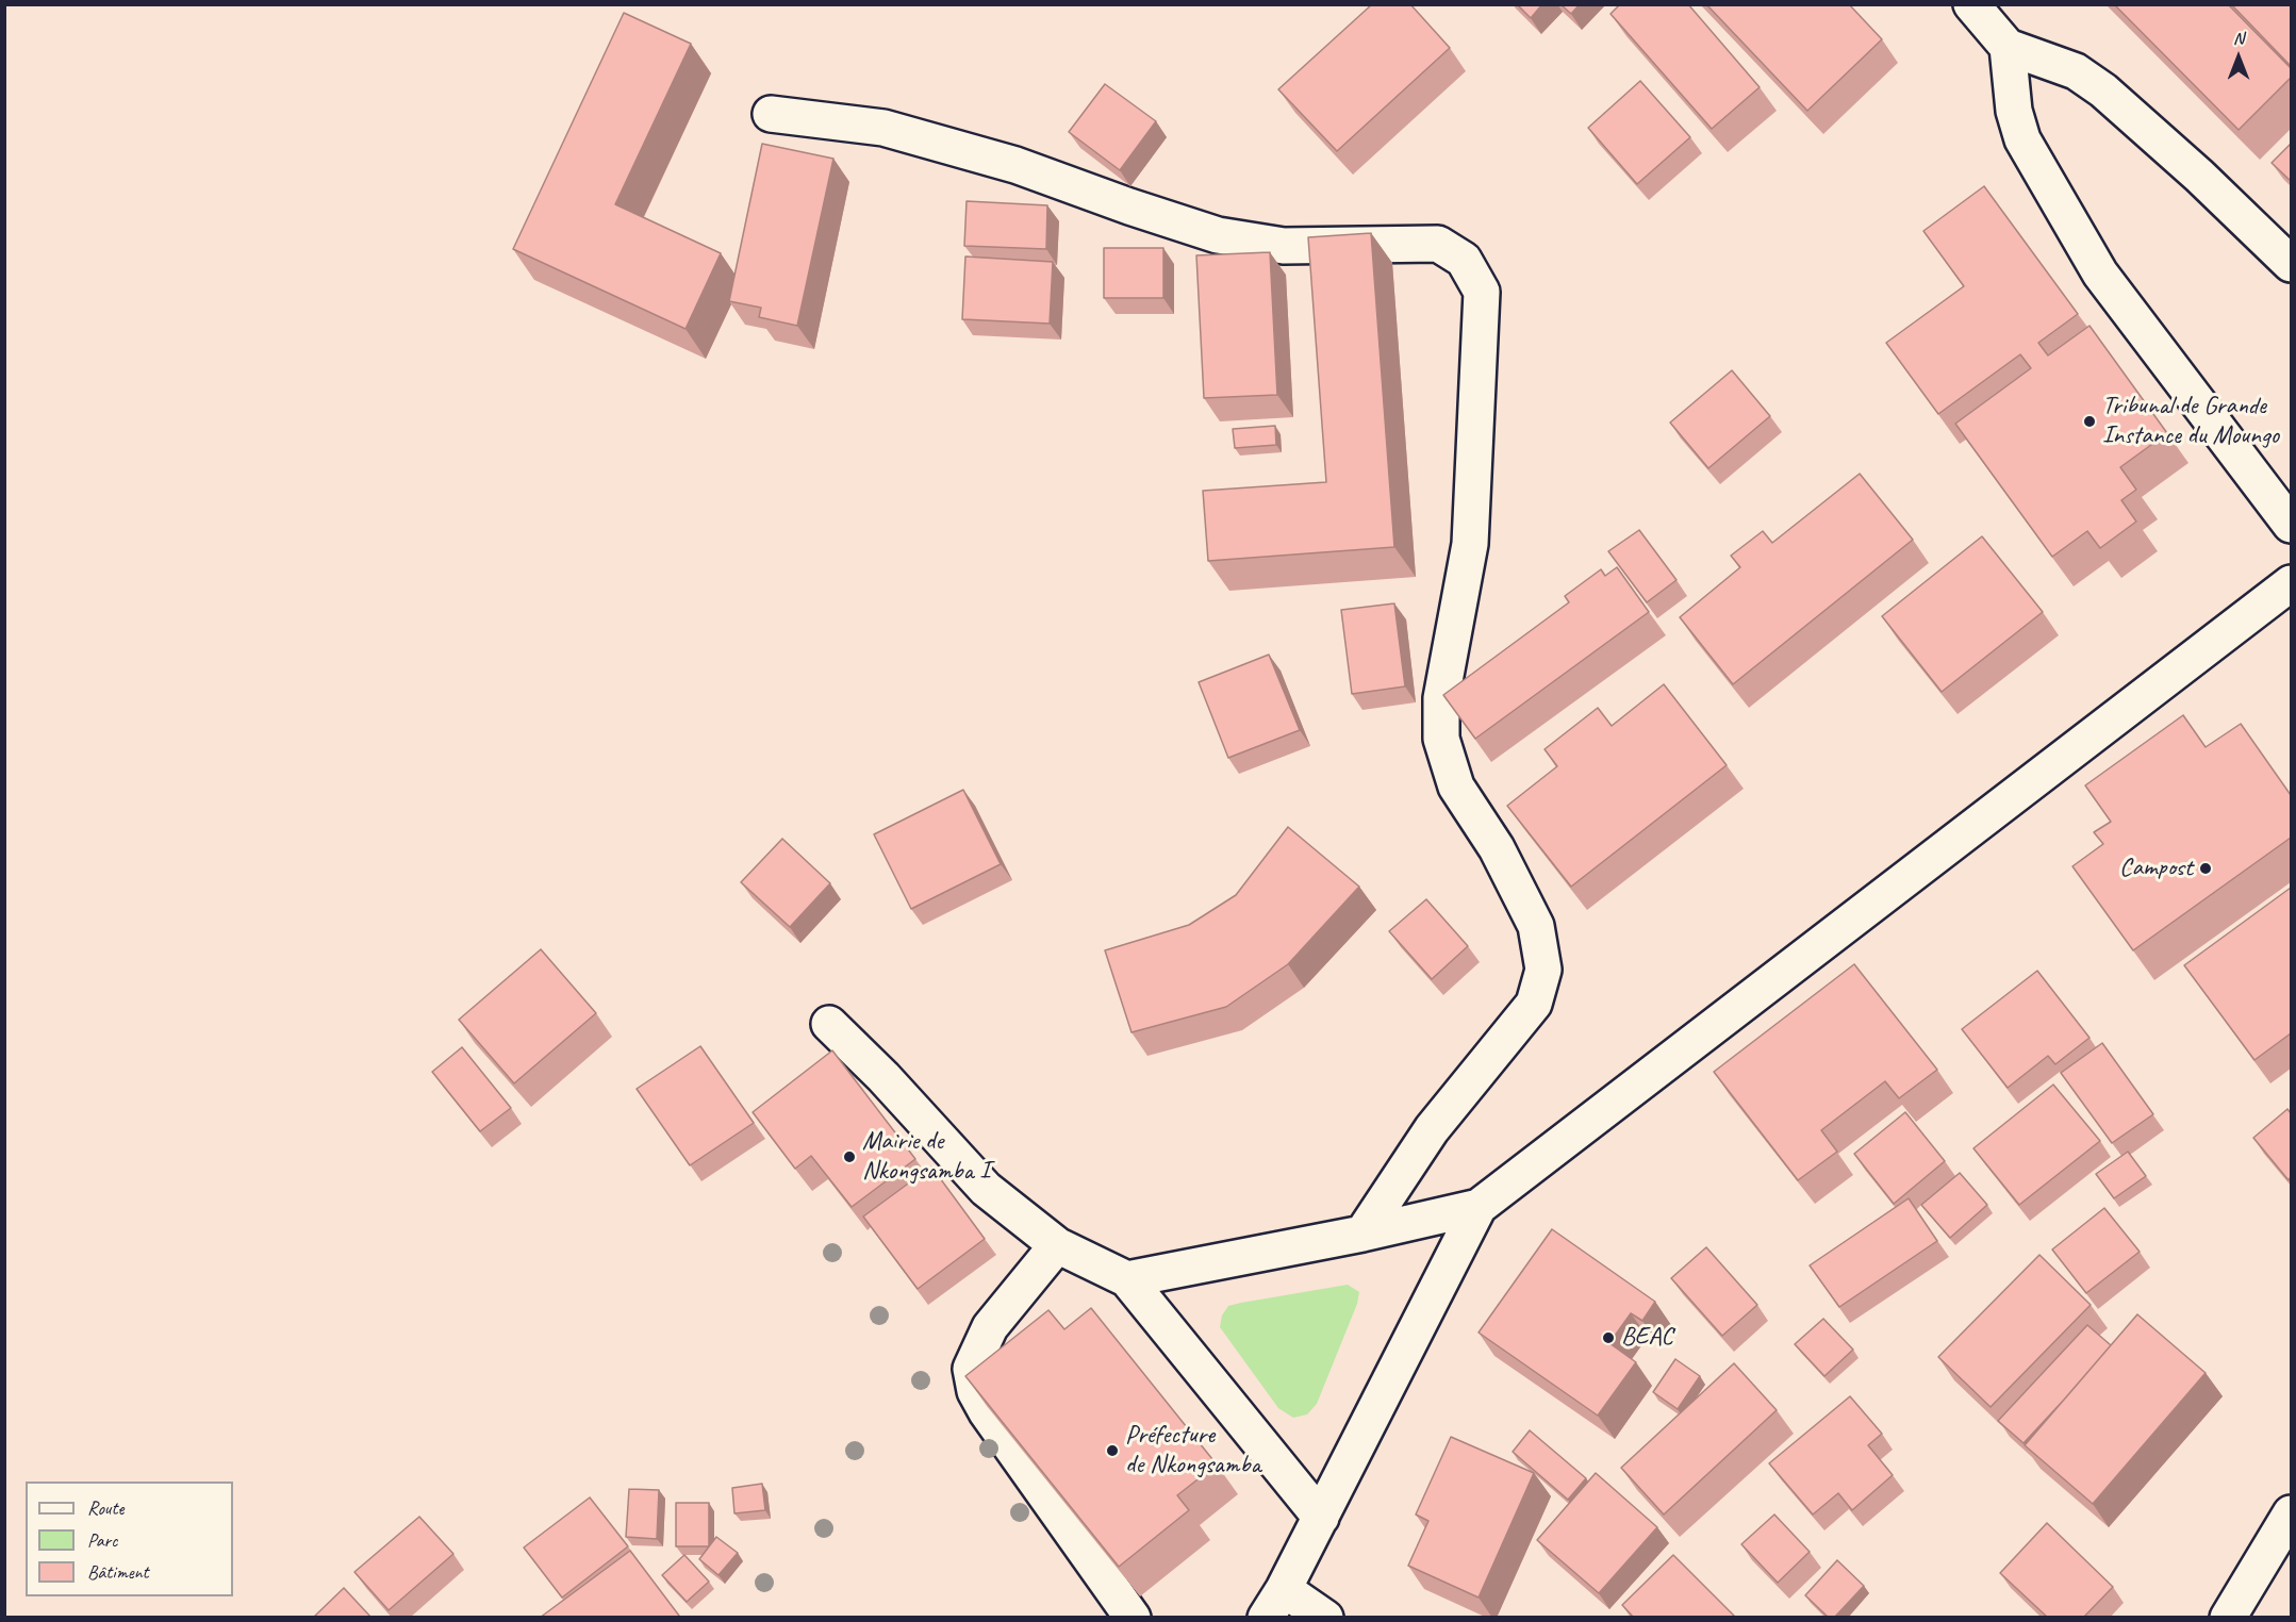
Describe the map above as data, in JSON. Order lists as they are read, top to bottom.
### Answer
{
  "places": [
    "Tribunal de Grande Instance du Moungo",
    "Campost",
    "Mairie de Nkongsamba I",
    "BEAC",
    "Préfecture de Nkongsamba"
  ],
  "legend": ["Route", "Parc", "Bâtiment"],
  "north": "top"
}
